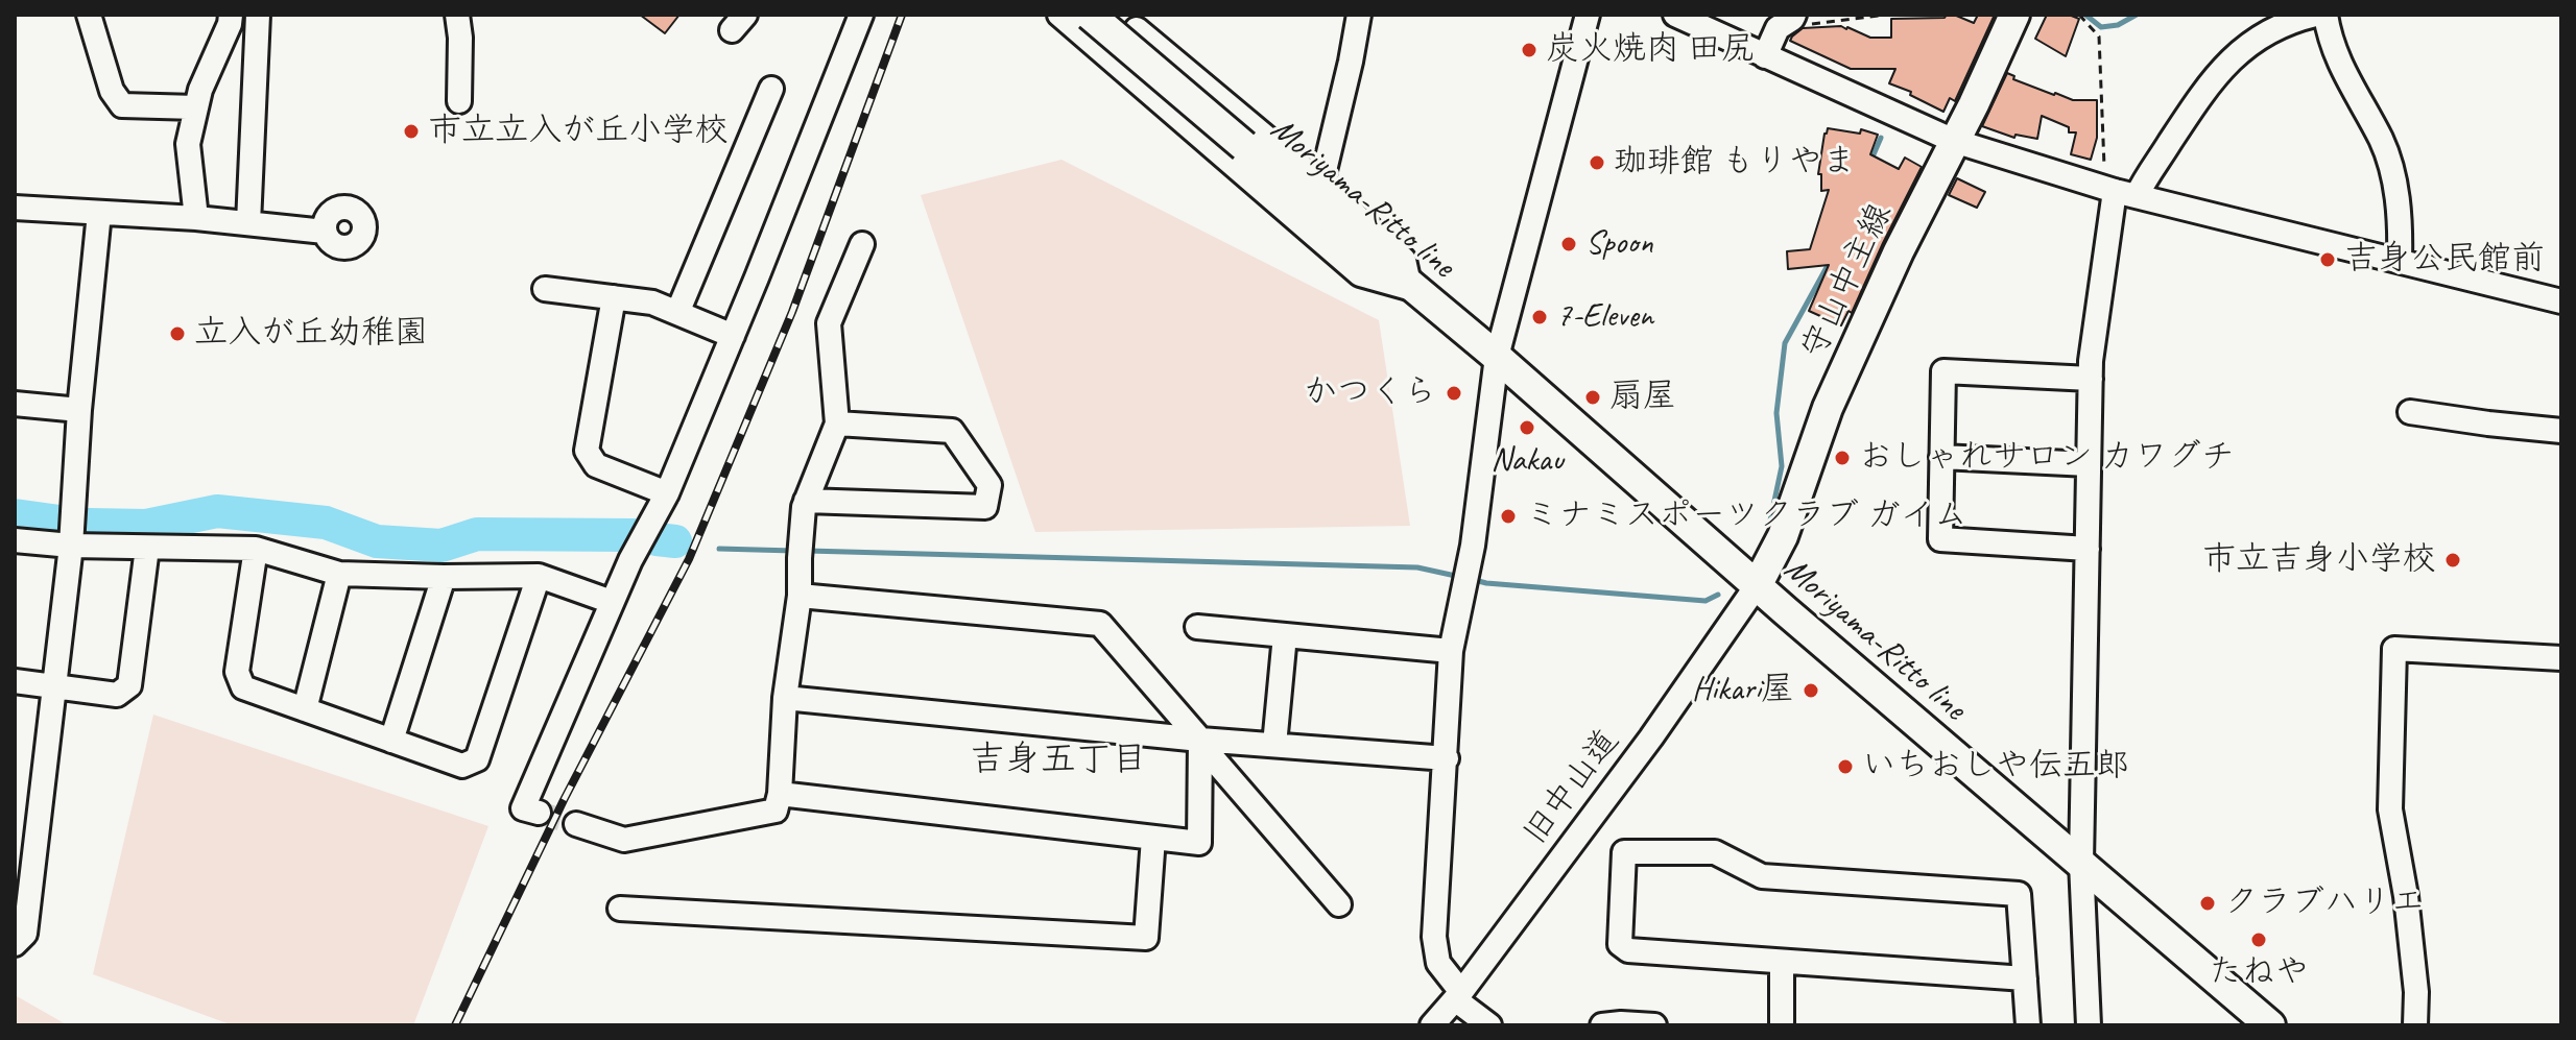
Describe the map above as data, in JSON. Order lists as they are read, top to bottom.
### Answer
{
  "streets": {
    "main road": ["Moriyama-Ritto line", "守山中主線"],
    "street": ["旧中山道"]
  },
  "crossings": [
    ["Moriyama-Ritto line", "守山中主線"],
    ["Moriyama-Ritto line", "旧中山道"],
    ["守山中主線", "旧中山道"]
  ],
  "districts": ["吉身五丁目"],
  "places": [
    "炭火焼肉 田尻",
    "市立立入が丘小学校",
    "珈琲館 もりやま",
    "Spoon",
    "吉身公民館前",
    "7-Eleven",
    "立入が丘幼稚園",
    "かつくら",
    "扇屋",
    "Nakau",
    "おしゃれサロン カワグチ",
    "ミナミスポーツクラブ ガイム",
    "市立吉身小学校",
    "Hikari屋",
    "いちおしや伝五郎",
    "クラブハリエ",
    "たねや"
  ]
}
